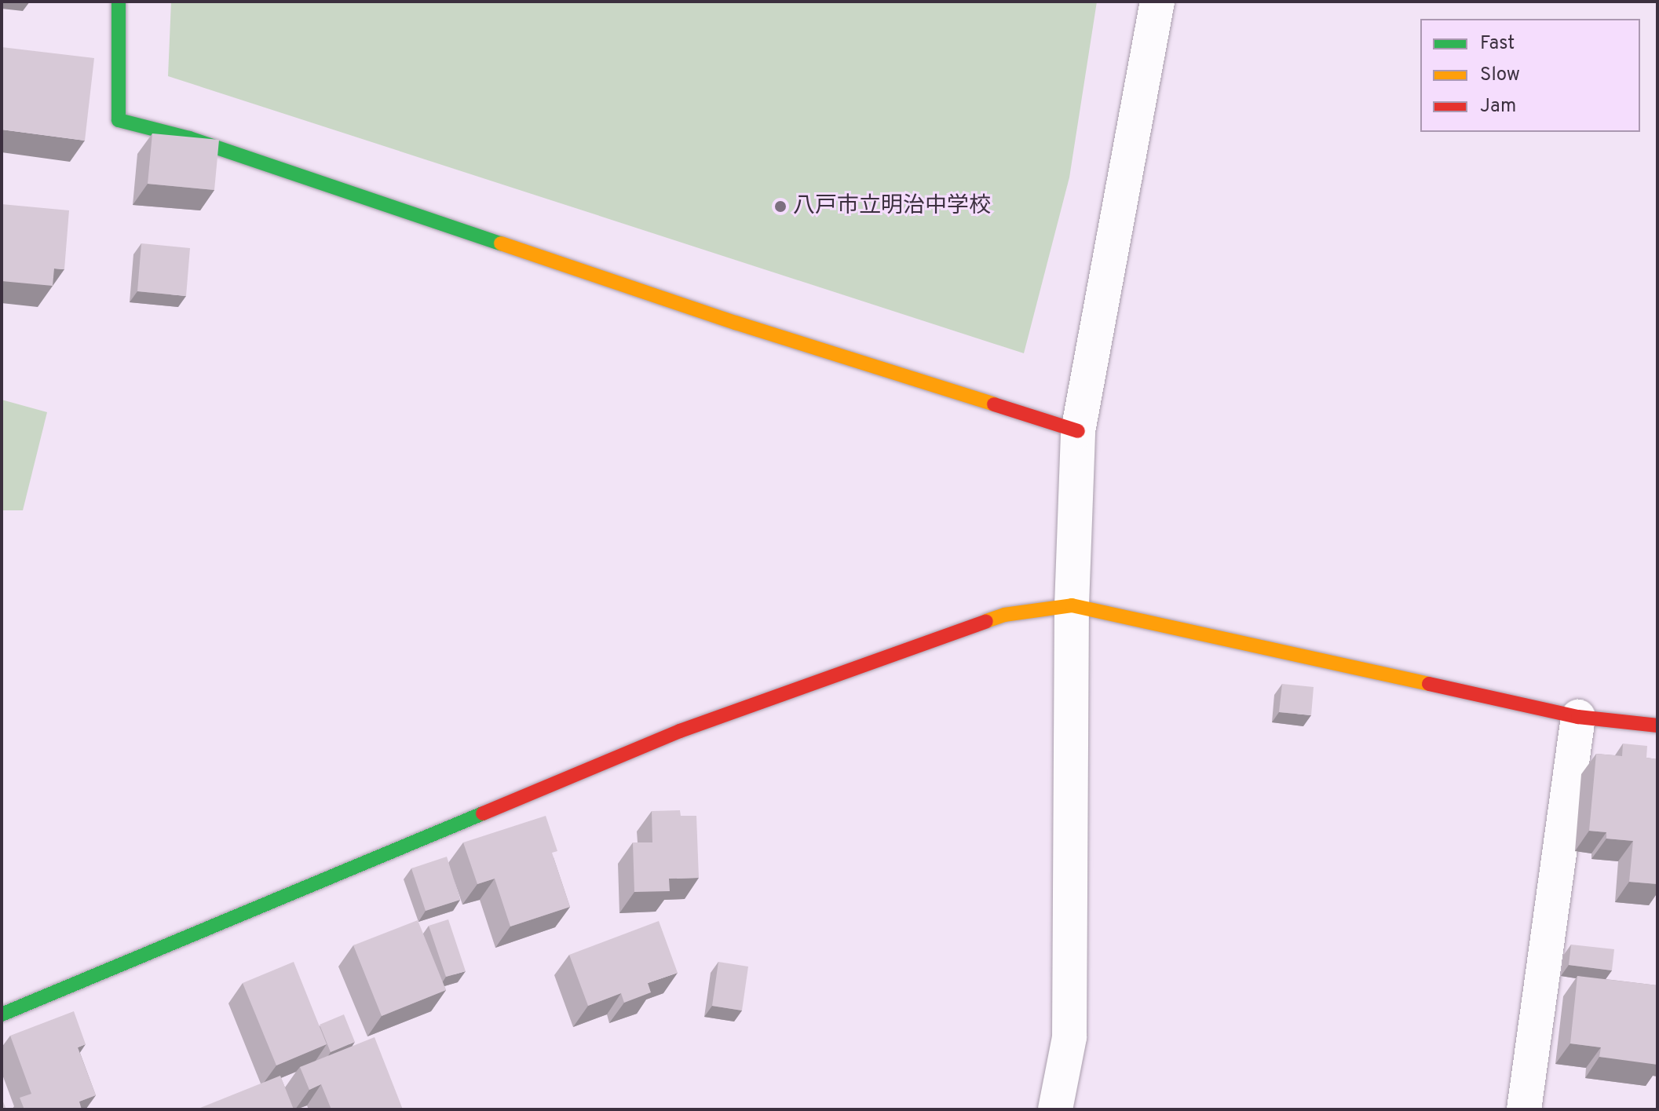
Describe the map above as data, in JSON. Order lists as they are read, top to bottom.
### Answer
{
  "places": ["八戸市立明治中学校"],
  "legend": ["Fast", "Slow", "Jam"]
}
